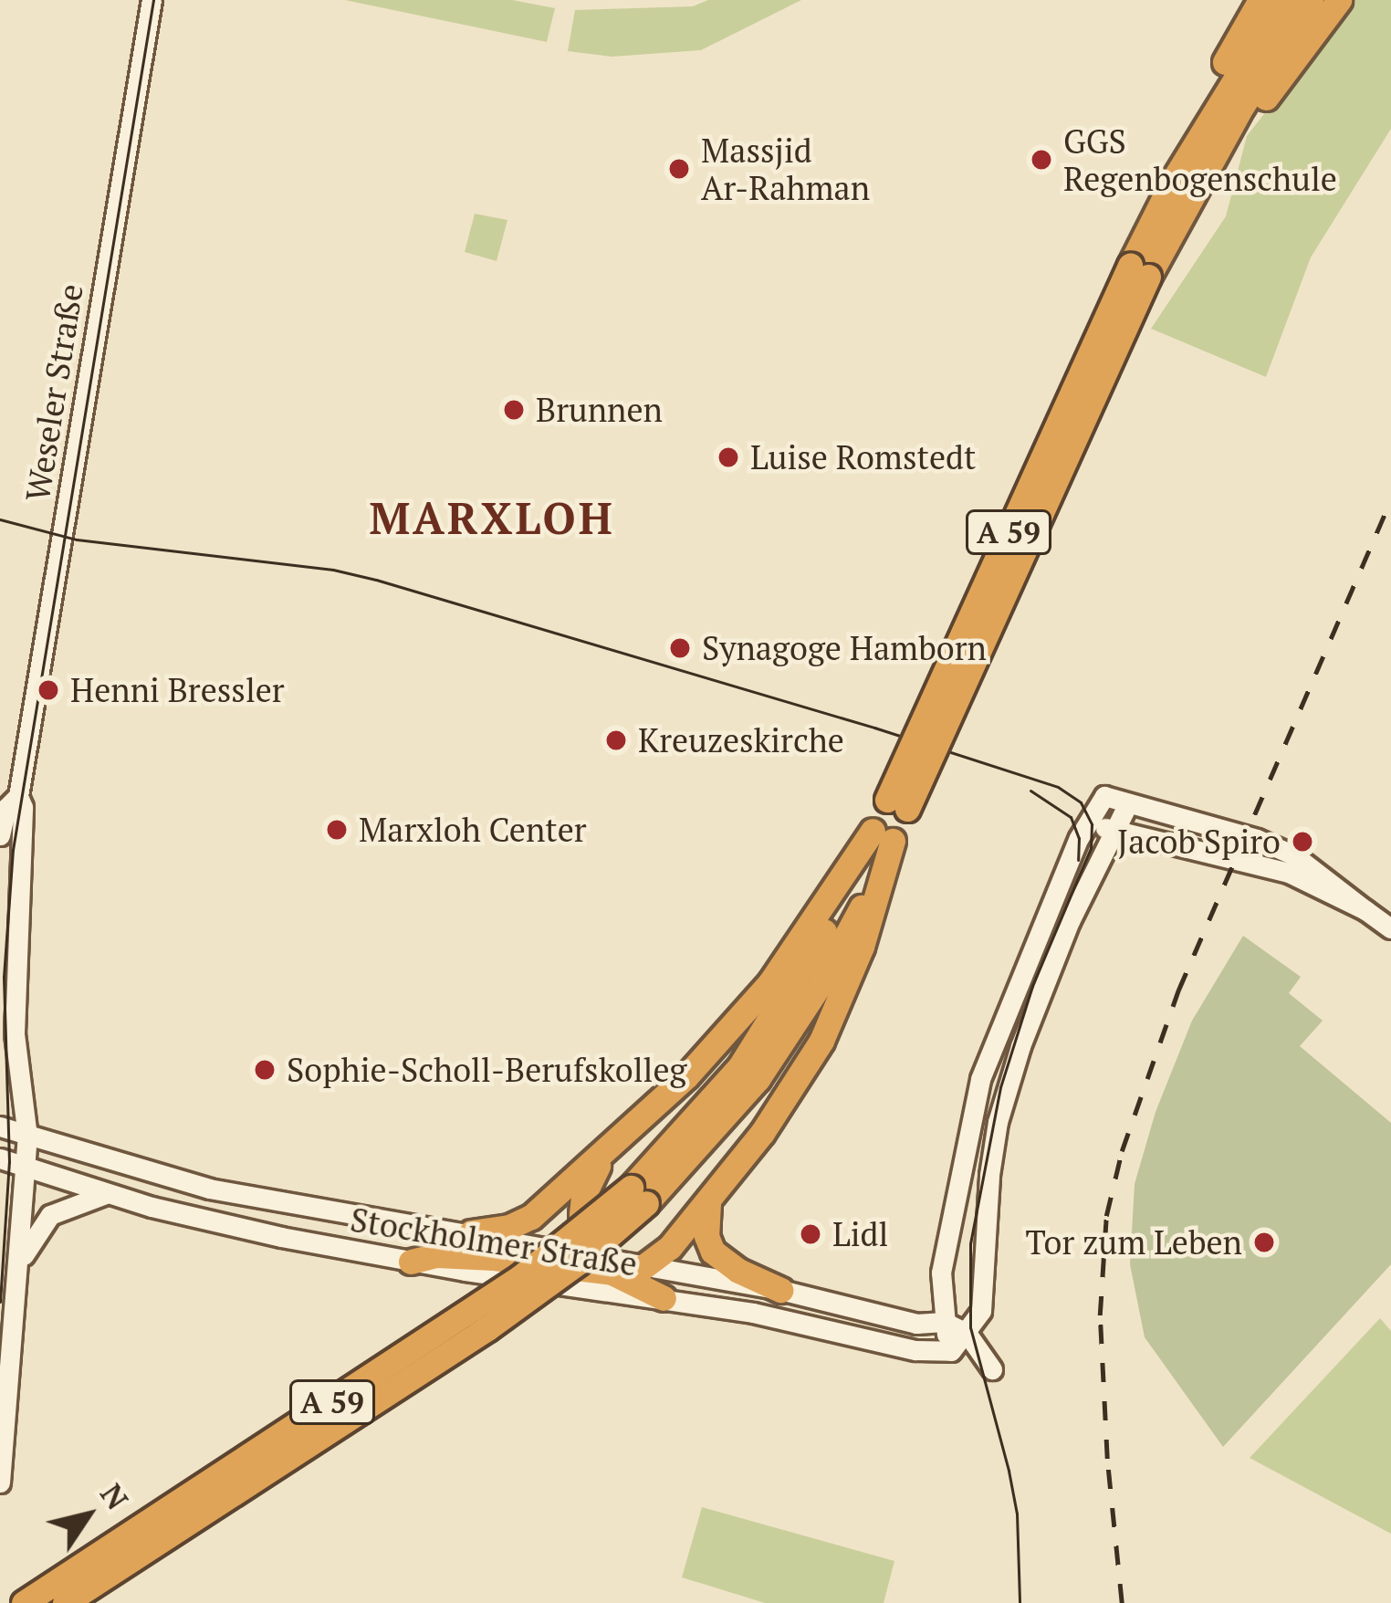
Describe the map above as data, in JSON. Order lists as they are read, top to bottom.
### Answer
{
  "streets": {
    "highway": ["A 59"],
    "main road": ["Weseler Straße", "Stockholmer Straße"]
  },
  "crossings": [
    ["Weseler Straße", "Stockholmer Straße"]
  ],
  "districts": ["MARXLOH"],
  "places": [
    "GGS Regenbogenschule",
    "Massjid Ar-Rahman",
    "Brunnen",
    "Luise Romstedt",
    "Synagoge Hamborn",
    "Henni Bressler",
    "Kreuzeskirche",
    "Marxloh Center",
    "Jacob Spiro",
    "Sophie-Scholl-Berufskolleg",
    "Lidl",
    "Tor zum Leben"
  ],
  "north": "top right"
}
